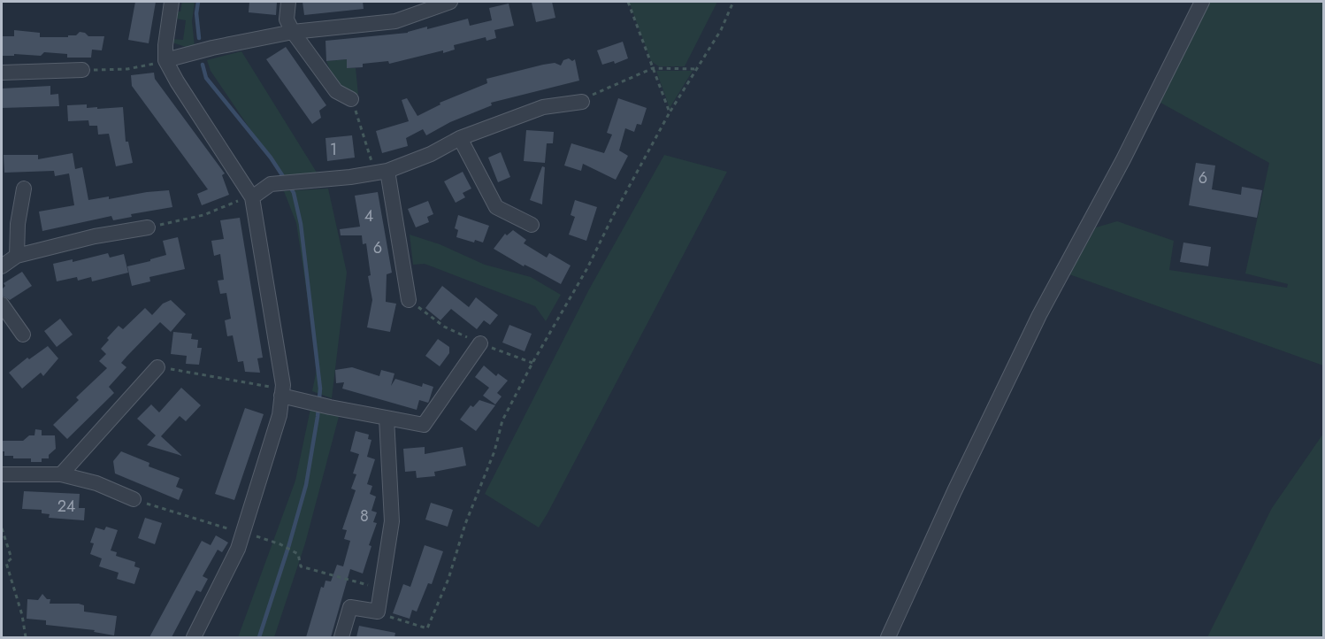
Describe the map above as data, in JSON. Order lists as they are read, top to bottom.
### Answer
{
  "house_numbers": [
    "1",
    "6",
    "4",
    "6",
    "24",
    "8"
  ]
}
